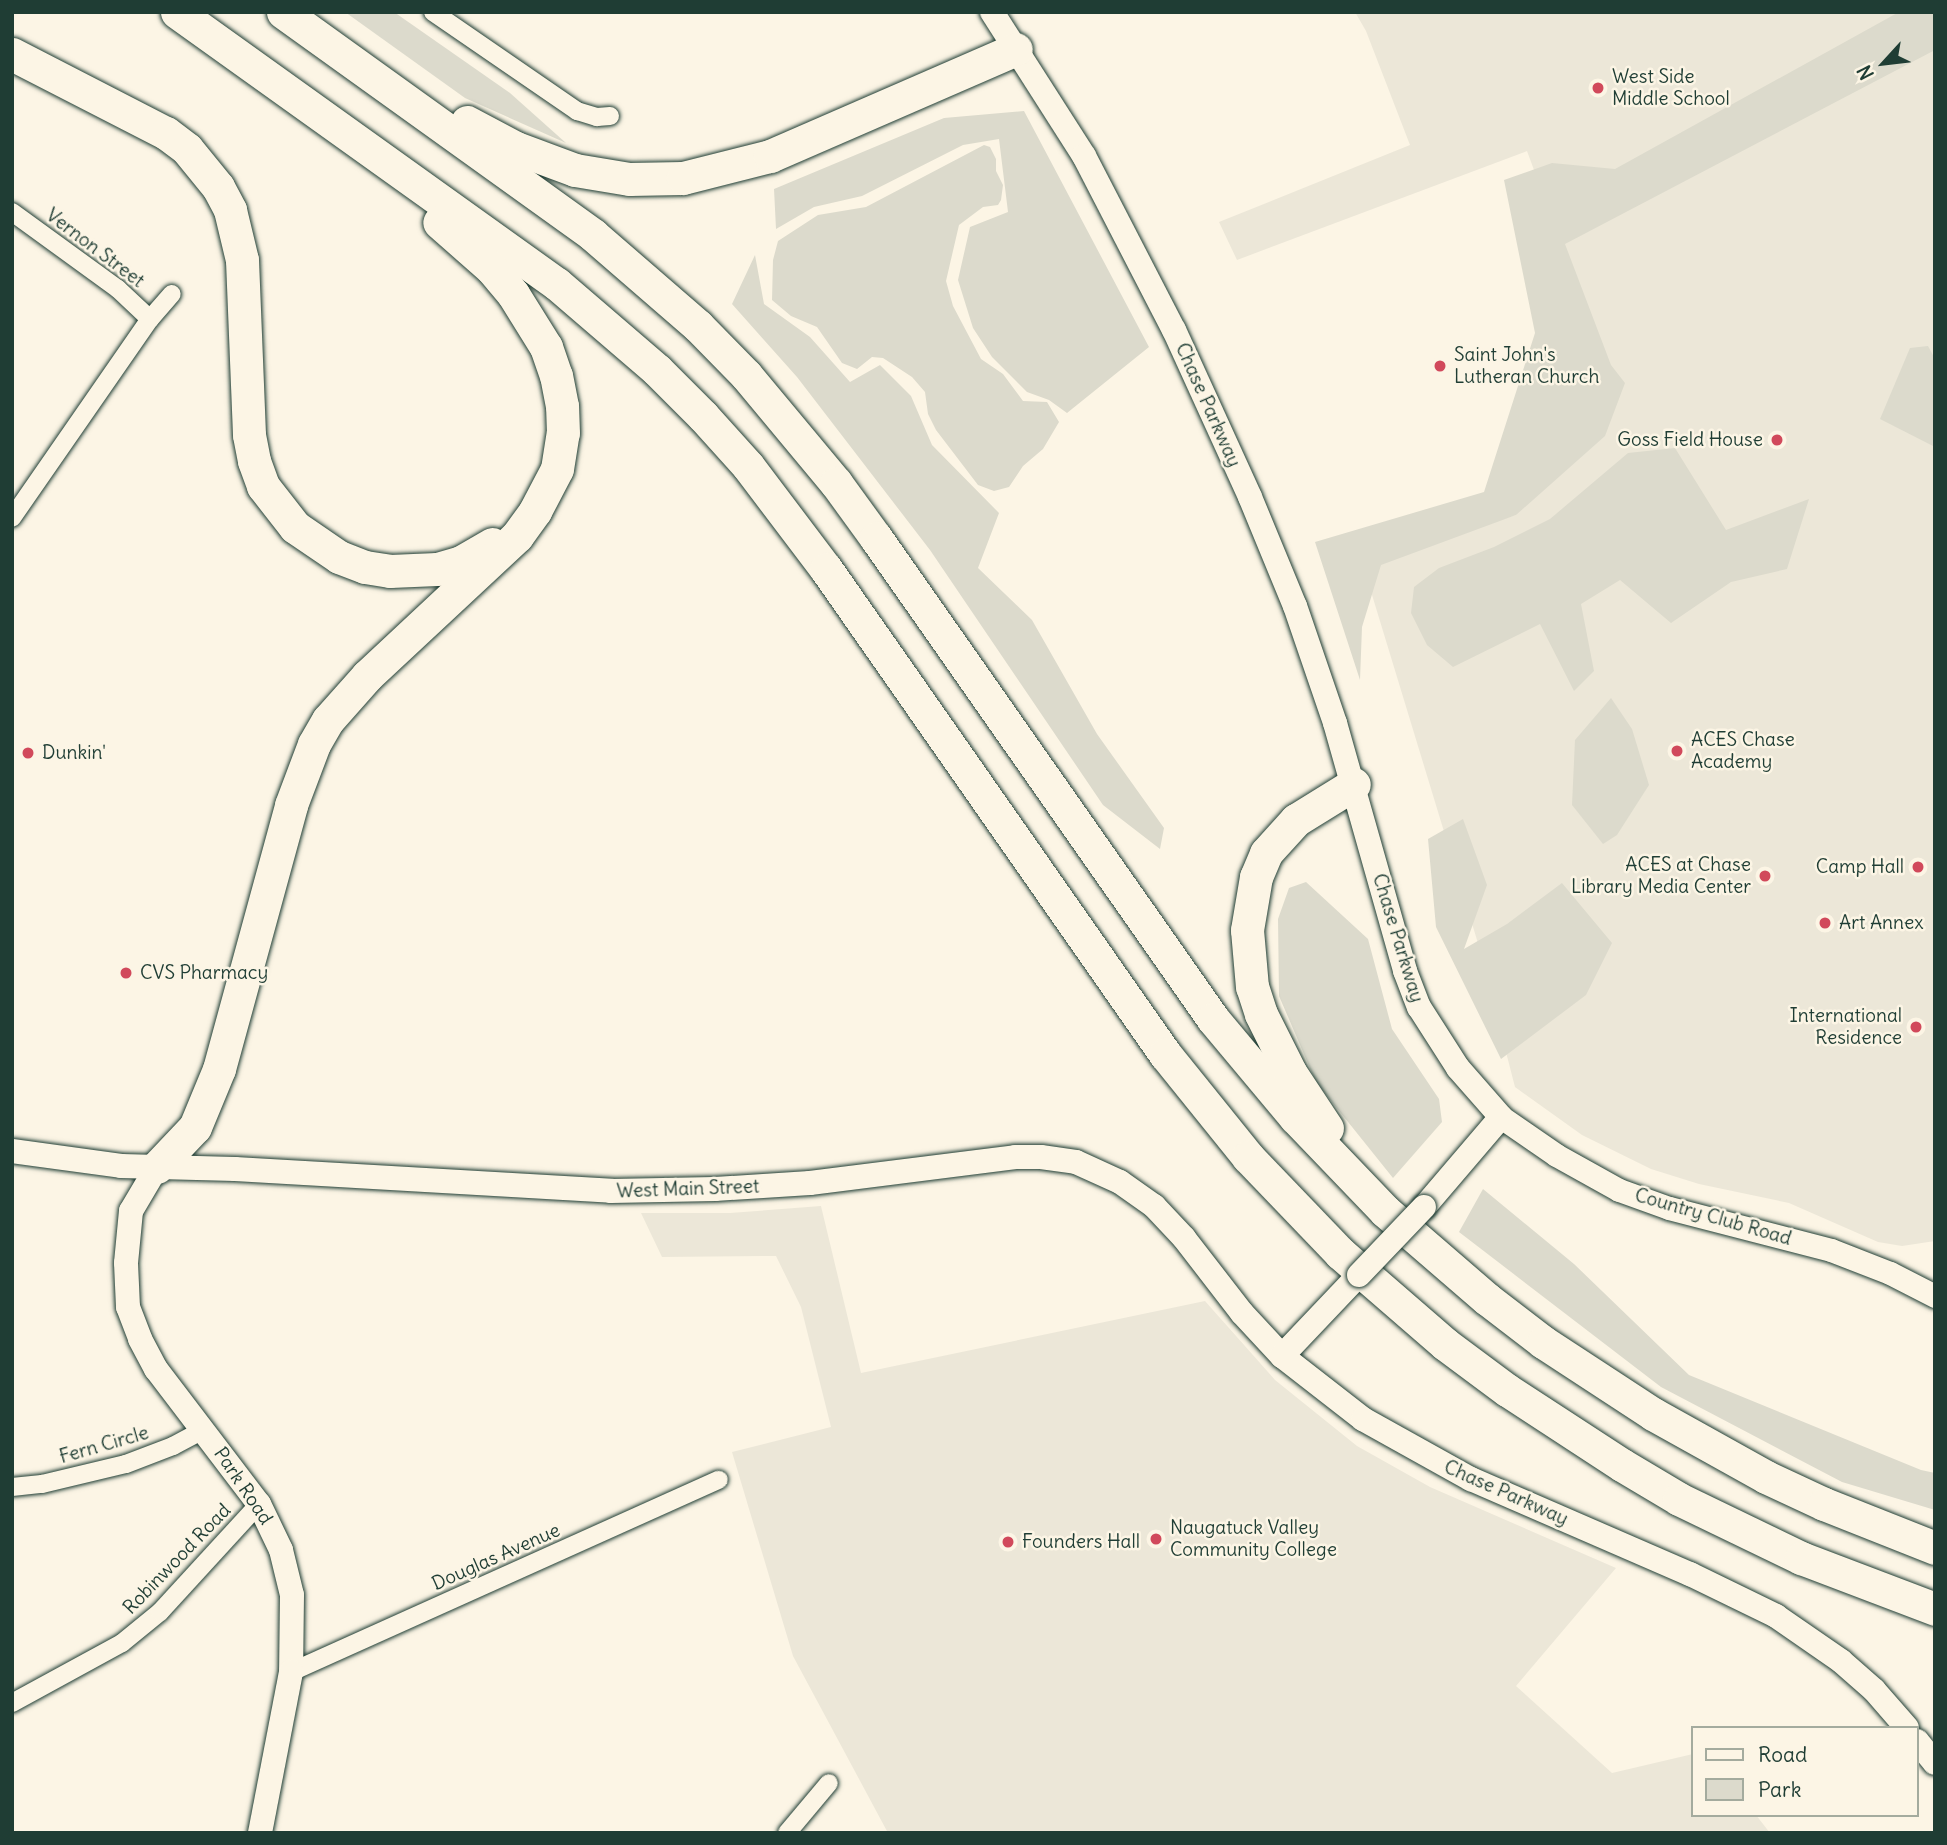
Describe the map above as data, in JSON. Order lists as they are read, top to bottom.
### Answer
{
  "streets": {
    "main road": ["Chase Parkway", "West Main Street", "Park Road"],
    "street": [
      "Vernon Street",
      "Country Club Road",
      "Fern Circle",
      "Douglas Avenue",
      "Robinwood Road"
    ]
  },
  "crossings": [
    ["Chase Parkway", "West Main Street"],
    ["Chase Parkway", "Country Club Road"],
    ["West Main Street", "Park Road"],
    ["Fern Circle", "Park Road"],
    ["Park Road", "Douglas Avenue"],
    ["Park Road", "Robinwood Road"]
  ],
  "places": [
    "West Side Middle School",
    "Saint John's Lutheran Church",
    "Goss Field House",
    "ACES Chase Academy",
    "Dunkin'",
    "Camp Hall",
    "ACES at Chase Library Media Center",
    "Art Annex",
    "CVS Pharmacy",
    "International Residence",
    "Naugatuck Valley Community College",
    "Founders Hall"
  ],
  "legend": ["Road", "Park"],
  "north": "bottom left"
}
